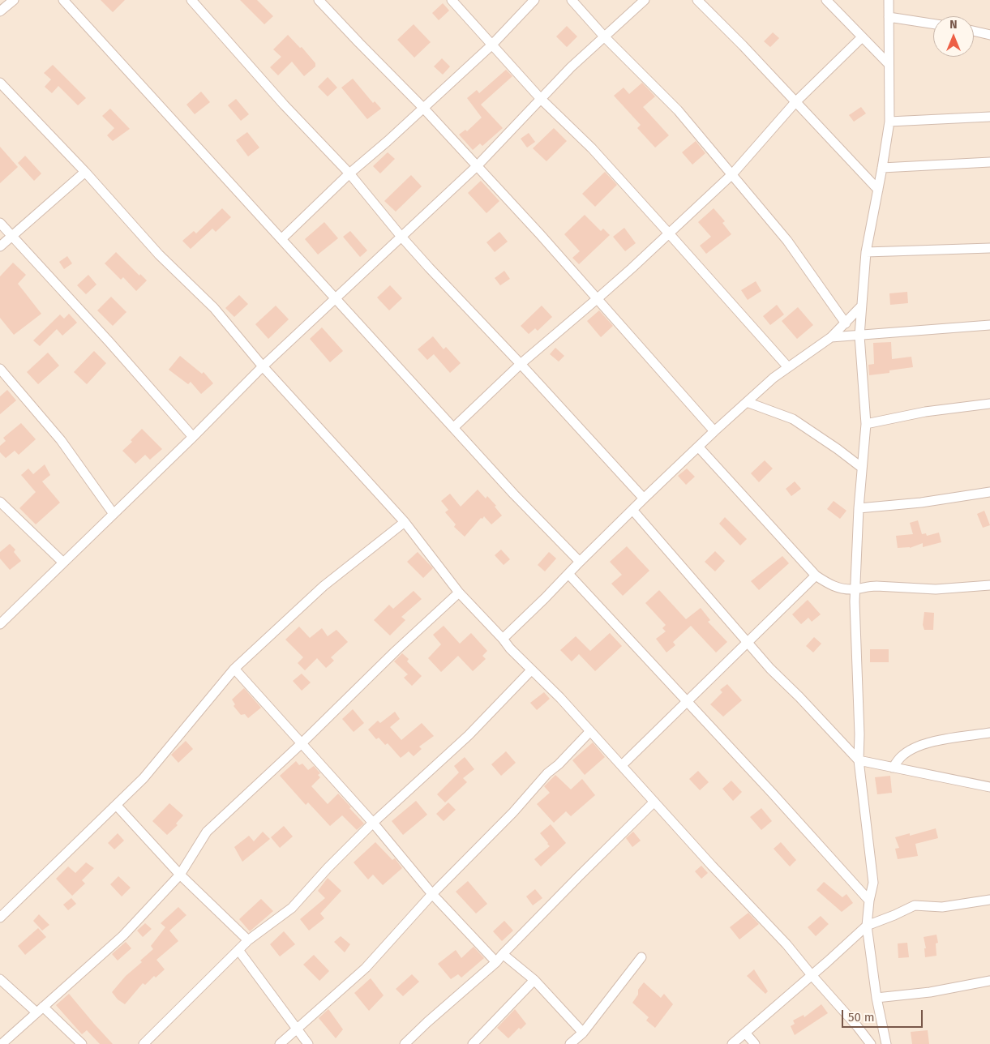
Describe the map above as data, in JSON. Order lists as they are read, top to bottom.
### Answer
{
  "scale_bar": "50 m",
  "north": "top"
}
